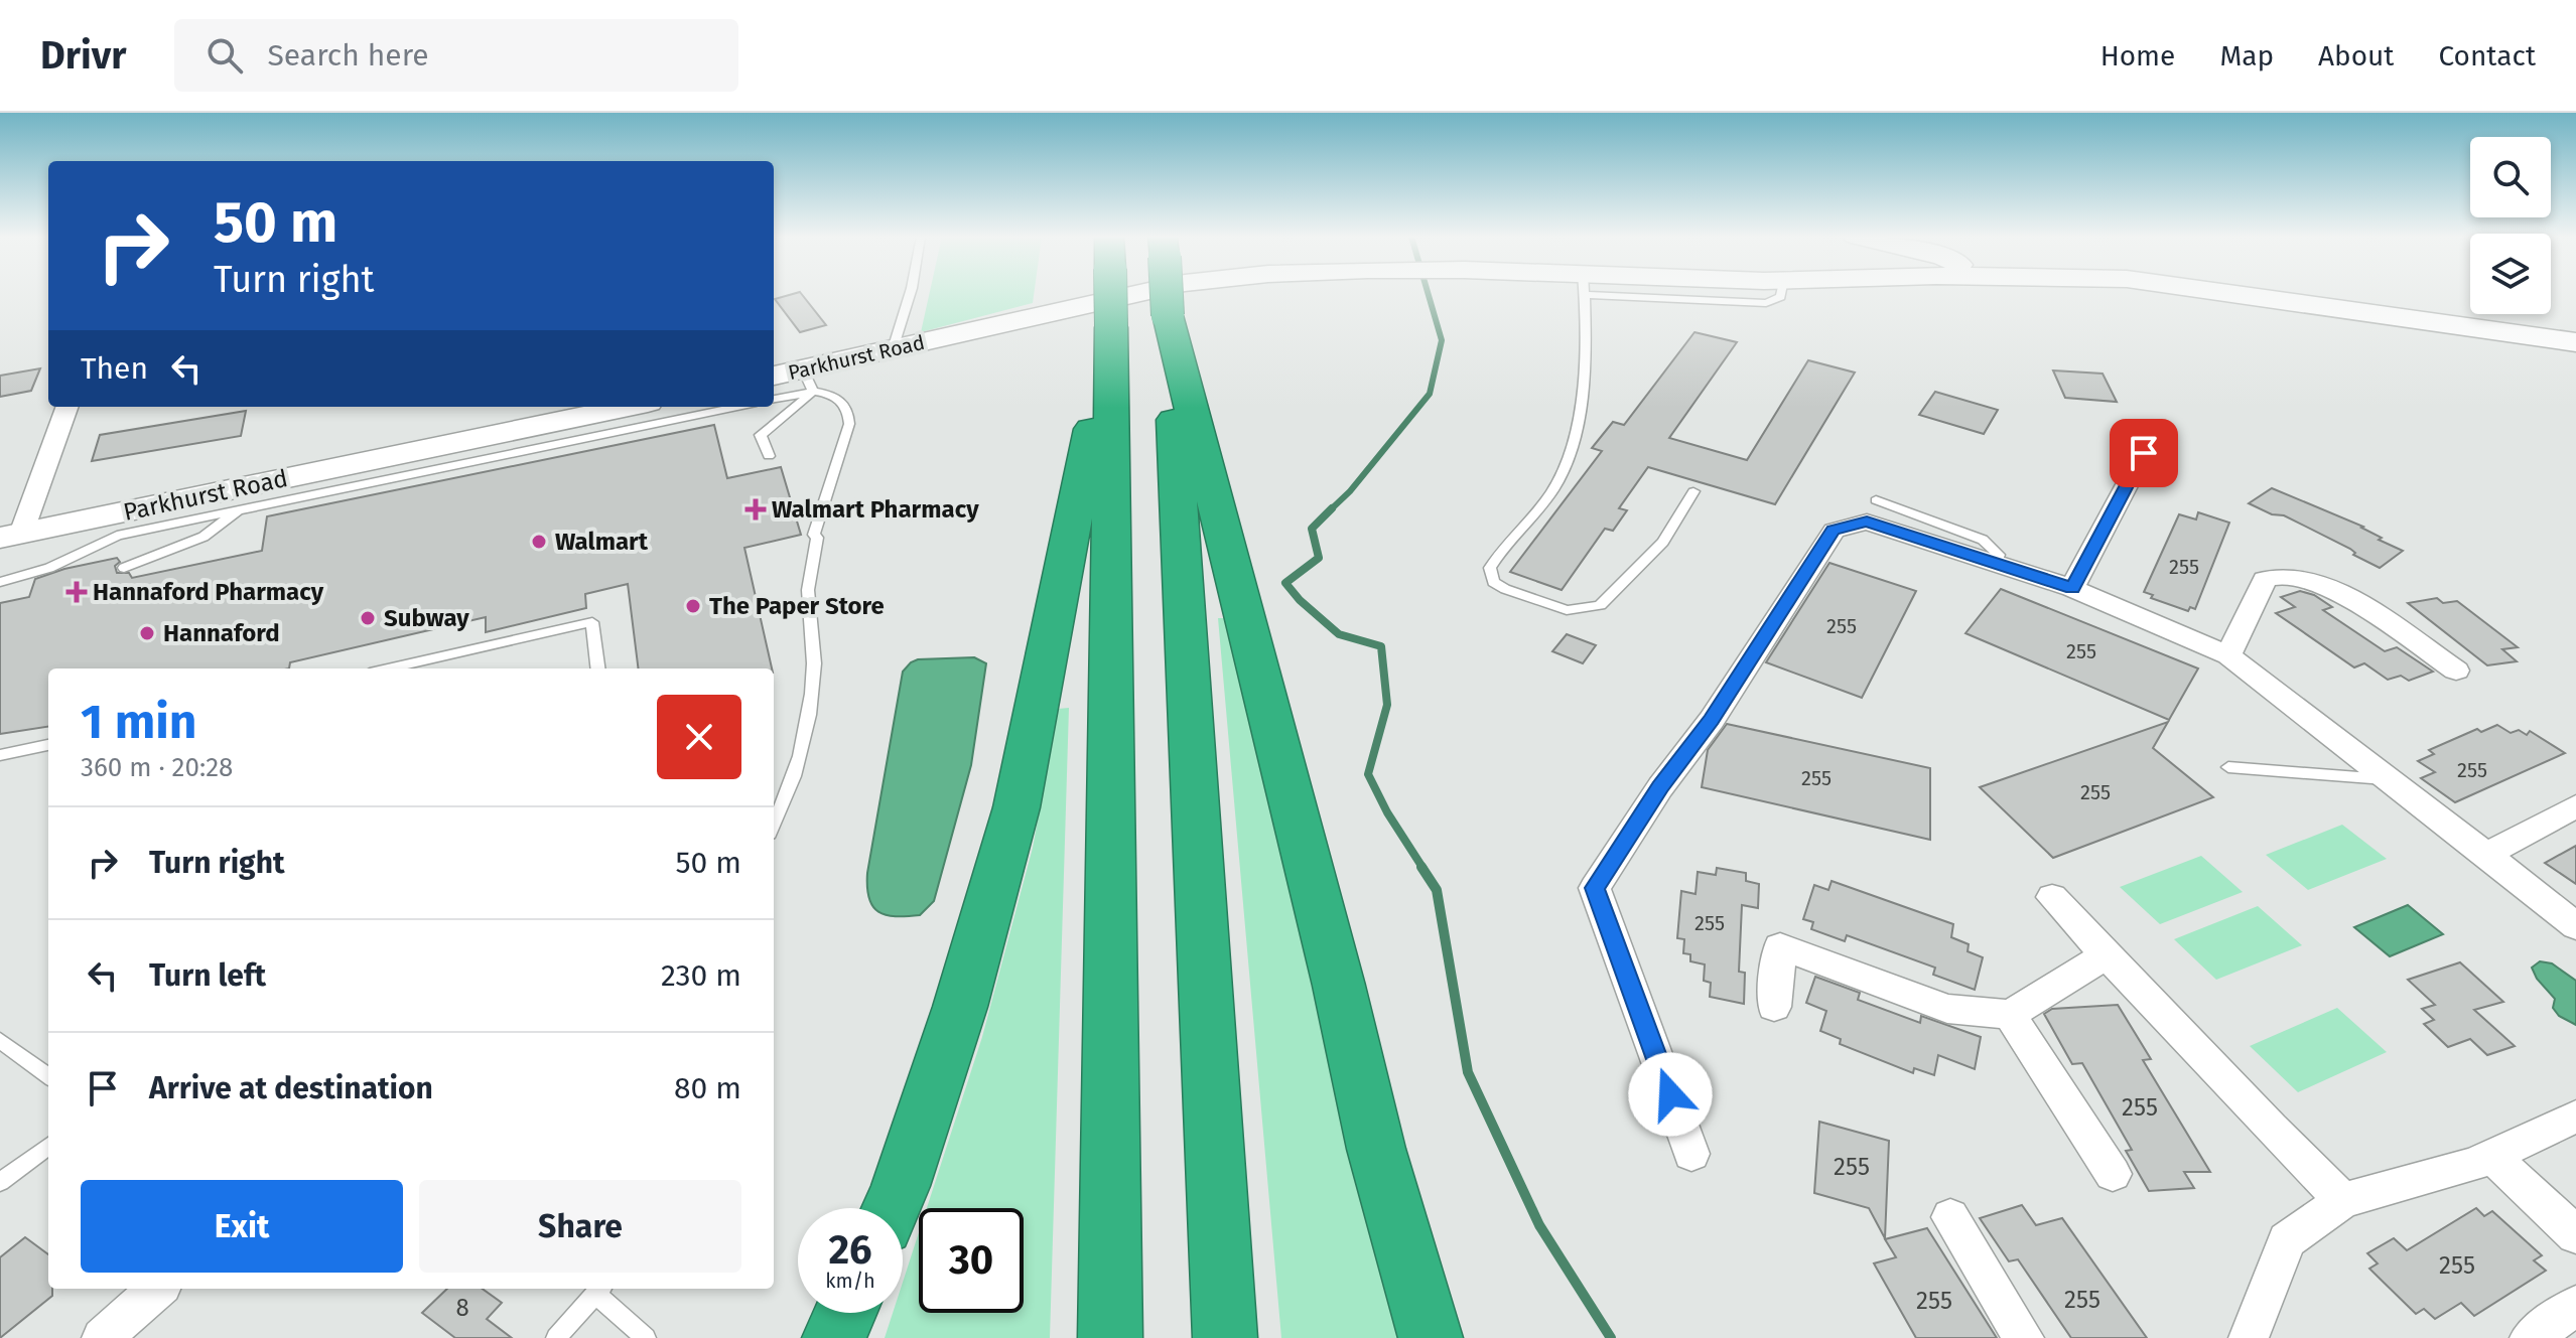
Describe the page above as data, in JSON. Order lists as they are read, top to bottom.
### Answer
{
  "streets": {
    "street": ["Parkhurst Road"]
  },
  "places": {
    "health": ["Walmart Pharmacy", "Hannaford Pharmacy"],
    "other": [
      "Walmart",
      "The Paper Store",
      "Subway",
      "Hannaford"
    ]
  },
  "house_numbers": [
    "255",
    "255",
    "255",
    "255",
    "255",
    "255",
    "255",
    "255",
    "255",
    "255",
    "255",
    "255",
    "8"
  ],
  "page": {
    "header": "Drivr",
    "search": "Search here",
    "nav": [
      "Home",
      "Map",
      "About",
      "Contact"
    ],
    "turn": ["50 m", "Turn right"],
    "then": "Then",
    "heading": ["1 min", "360 m · 20:28"],
    "list": [
      {
        "name": "Turn right",
        "value": "50 m"
      },
      {
        "name": "Turn left",
        "value": "230 m"
      },
      {
        "name": "Arrive at destination",
        "value": "80 m"
      }
    ],
    "buttons": ["Exit", "Share"],
    "speed": "26 km/h",
    "limit": "30"
  }
}
